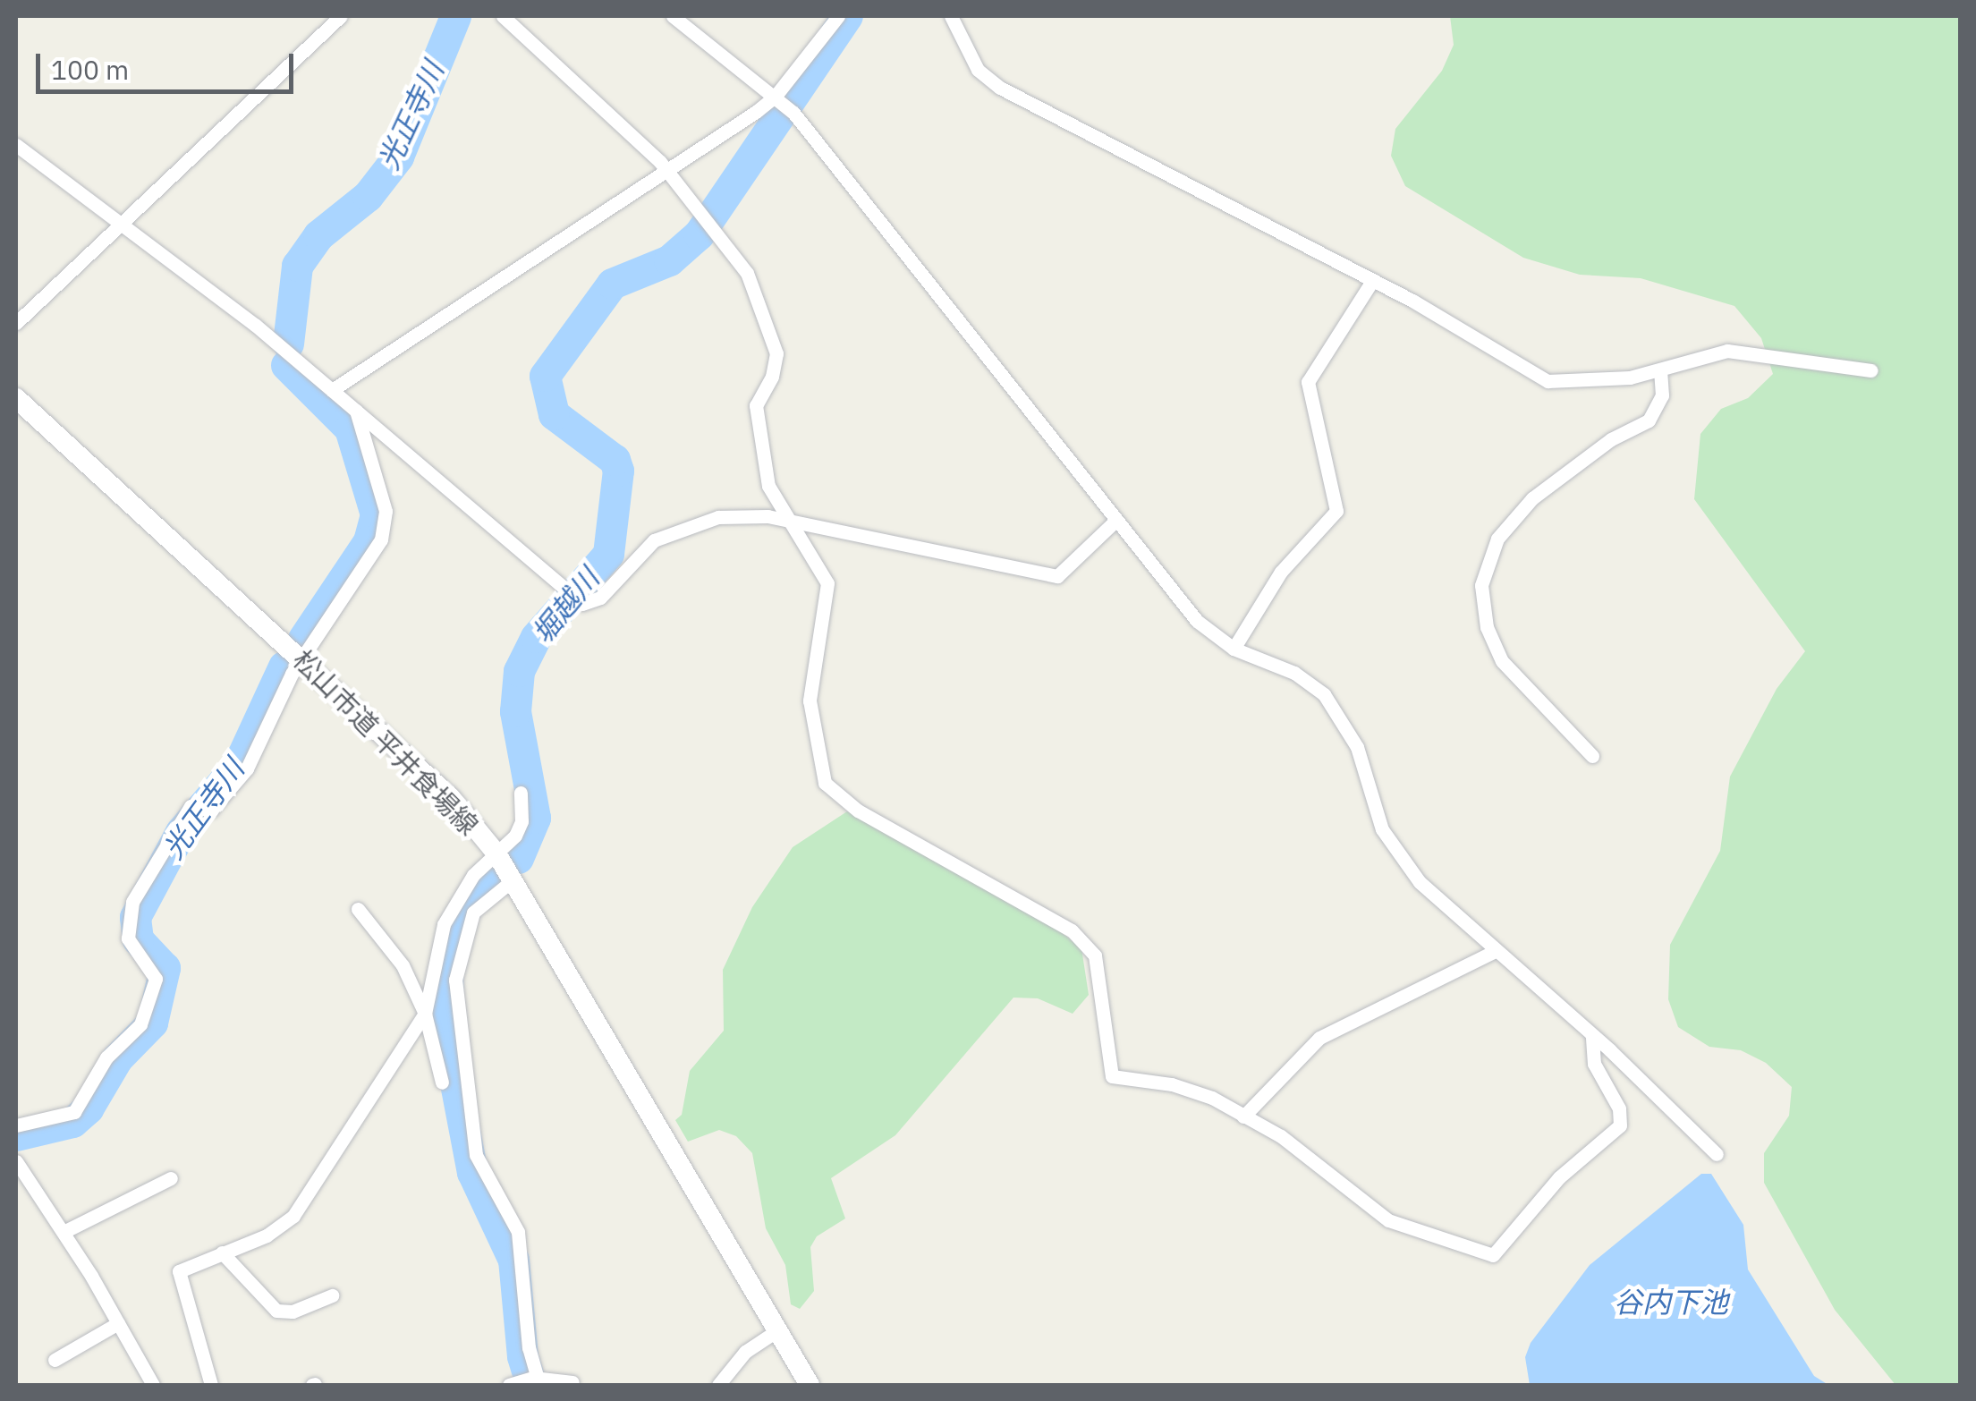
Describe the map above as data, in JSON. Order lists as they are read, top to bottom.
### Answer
{
  "streets": {
    "street": ["松山市道 平井食場線"]
  },
  "water": ["光正寺川", "堀越川", "谷内下池"],
  "scale_bar": "100 m"
}
